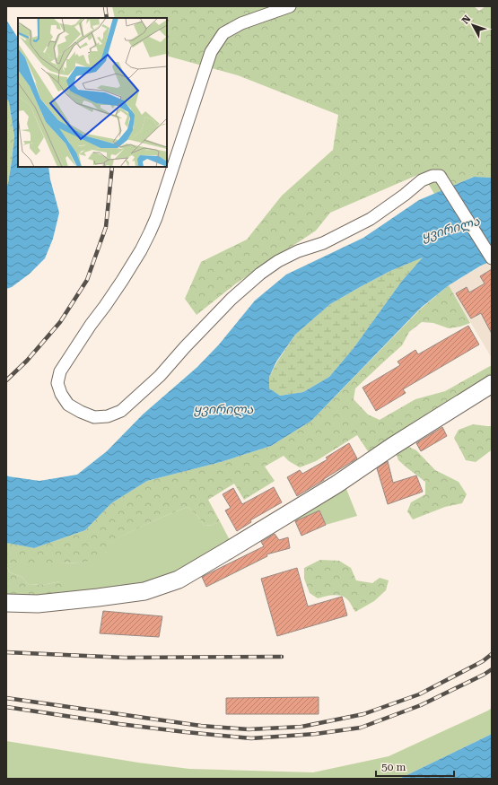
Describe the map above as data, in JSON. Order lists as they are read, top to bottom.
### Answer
{
  "water": ["ყვირილა"],
  "scale_bar": "50 m",
  "north": "top left"
}
